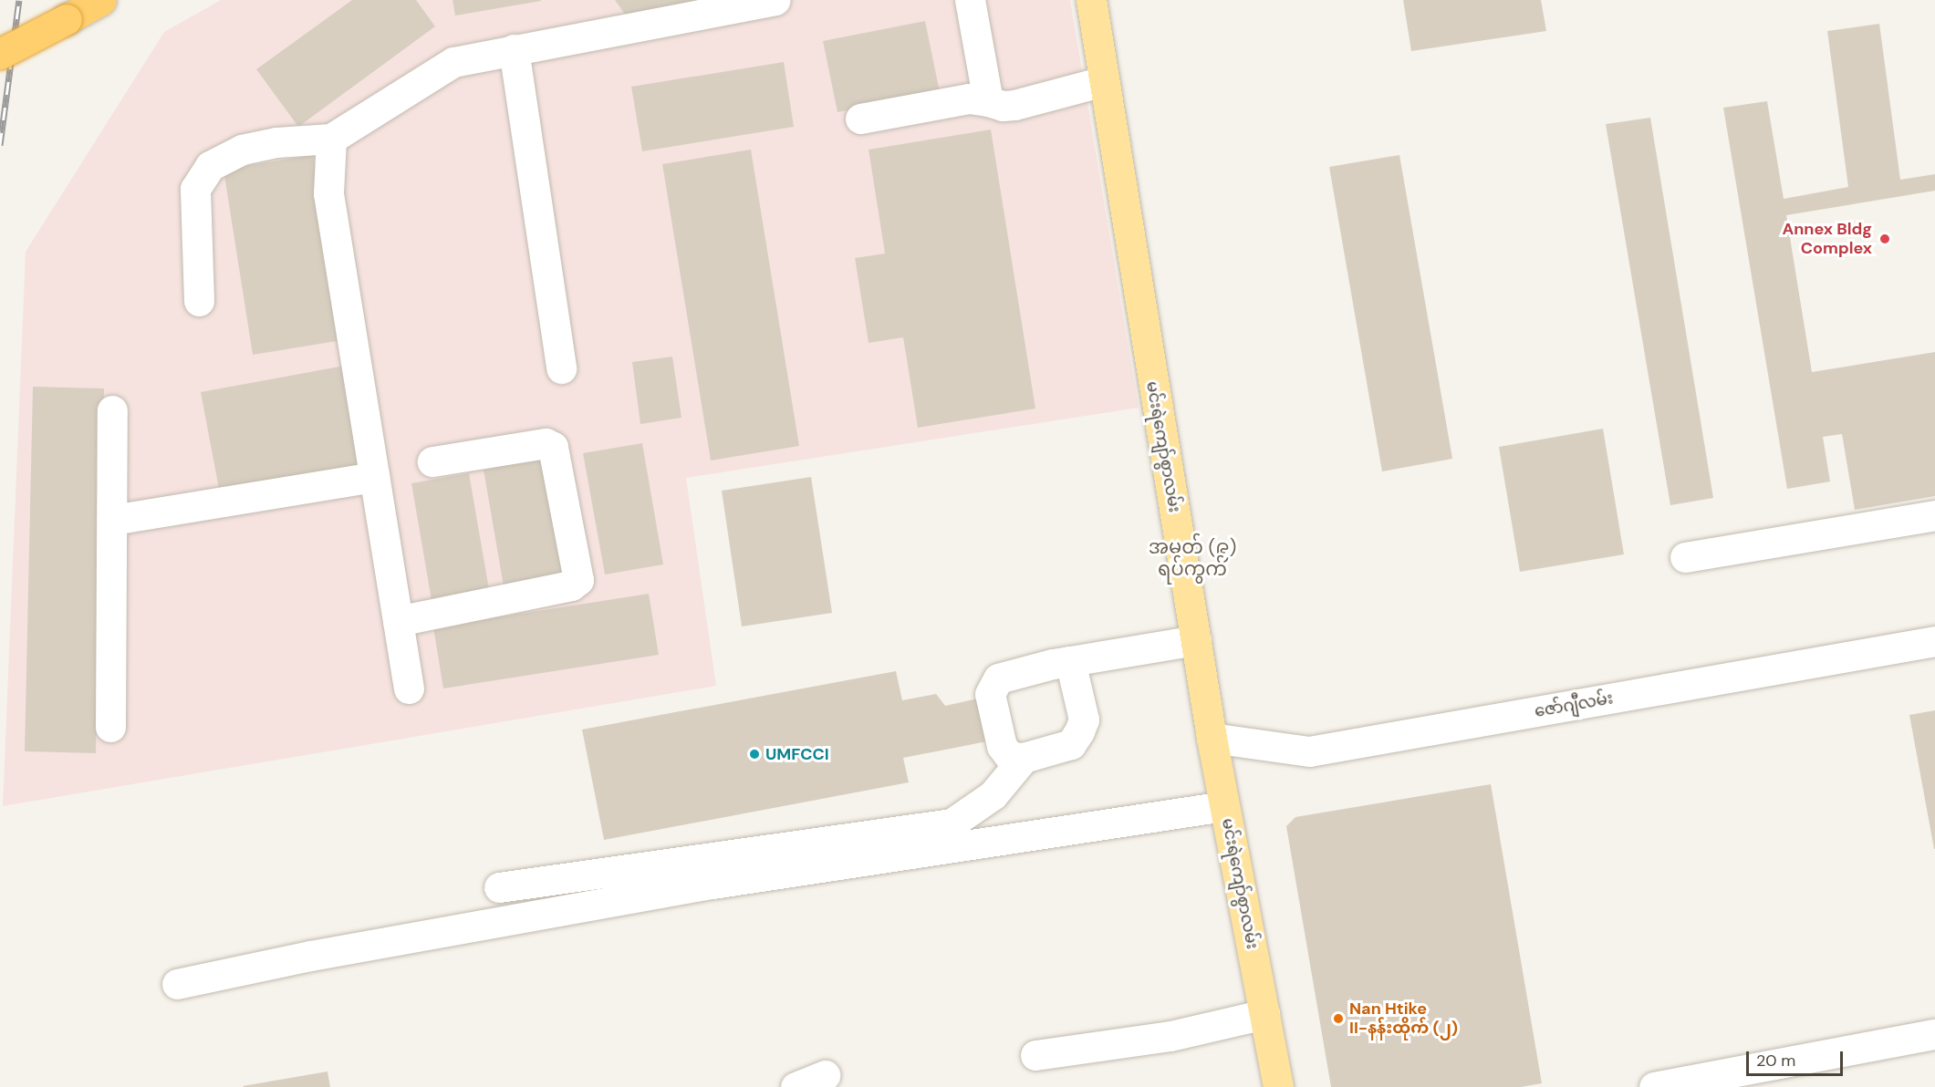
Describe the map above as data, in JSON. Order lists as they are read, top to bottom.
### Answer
{
  "streets": {
    "main road": ["မင်းရဲကျော်စွာလမ်း"],
    "street": ["ဇော်ဂျီလမ်း"]
  },
  "crossings": [
    ["မင်းရဲကျော်စွာလမ်း", "ဇော်ဂျီလမ်း"]
  ],
  "districts": ["အမှတ် (၉) ရပ်ကွက်"],
  "places": ["Annex Bldg Complex", "UMFCCI", "Nan Htike II-နန်းထိုက် (၂)"],
  "scale_bar": "20 m"
}
